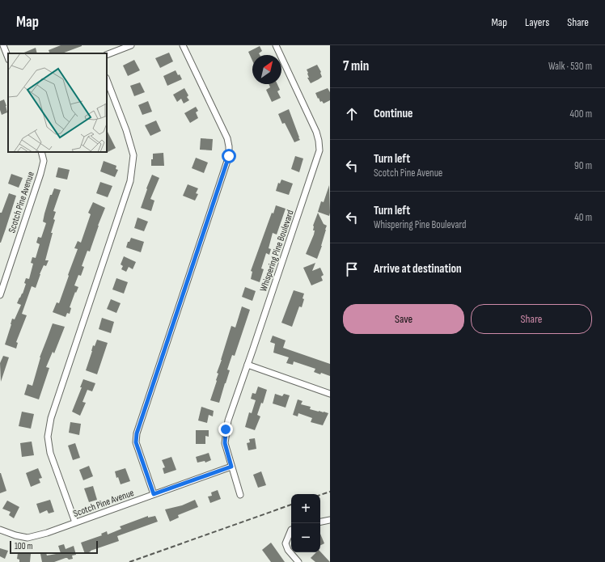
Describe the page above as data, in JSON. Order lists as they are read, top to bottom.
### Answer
{
  "streets": {
    "street": ["Scotch Pine Avenue", "Whispering Pine Boulevard"]
  },
  "crossings": [
    ["Scotch Pine Avenue", "Whispering Pine Boulevard"]
  ],
  "scale_bar": "100 m",
  "north": "top right",
  "page": {
    "header": "Map",
    "nav": ["Map", "Layers", "Share"],
    "heading": ["7 min", "Walk · 530 m"],
    "list": [
      ["Continue", "400 m"],
      ["Turn left", "Scotch Pine Avenue", "90 m"],
      ["Turn left", "Whispering Pine Boulevard", "40 m"],
      "Arrive at destination"
    ],
    "buttons": ["Save", "Share"],
    "map_buttons": ["+", "−"],
    "scale": "100 m"
  }
}
